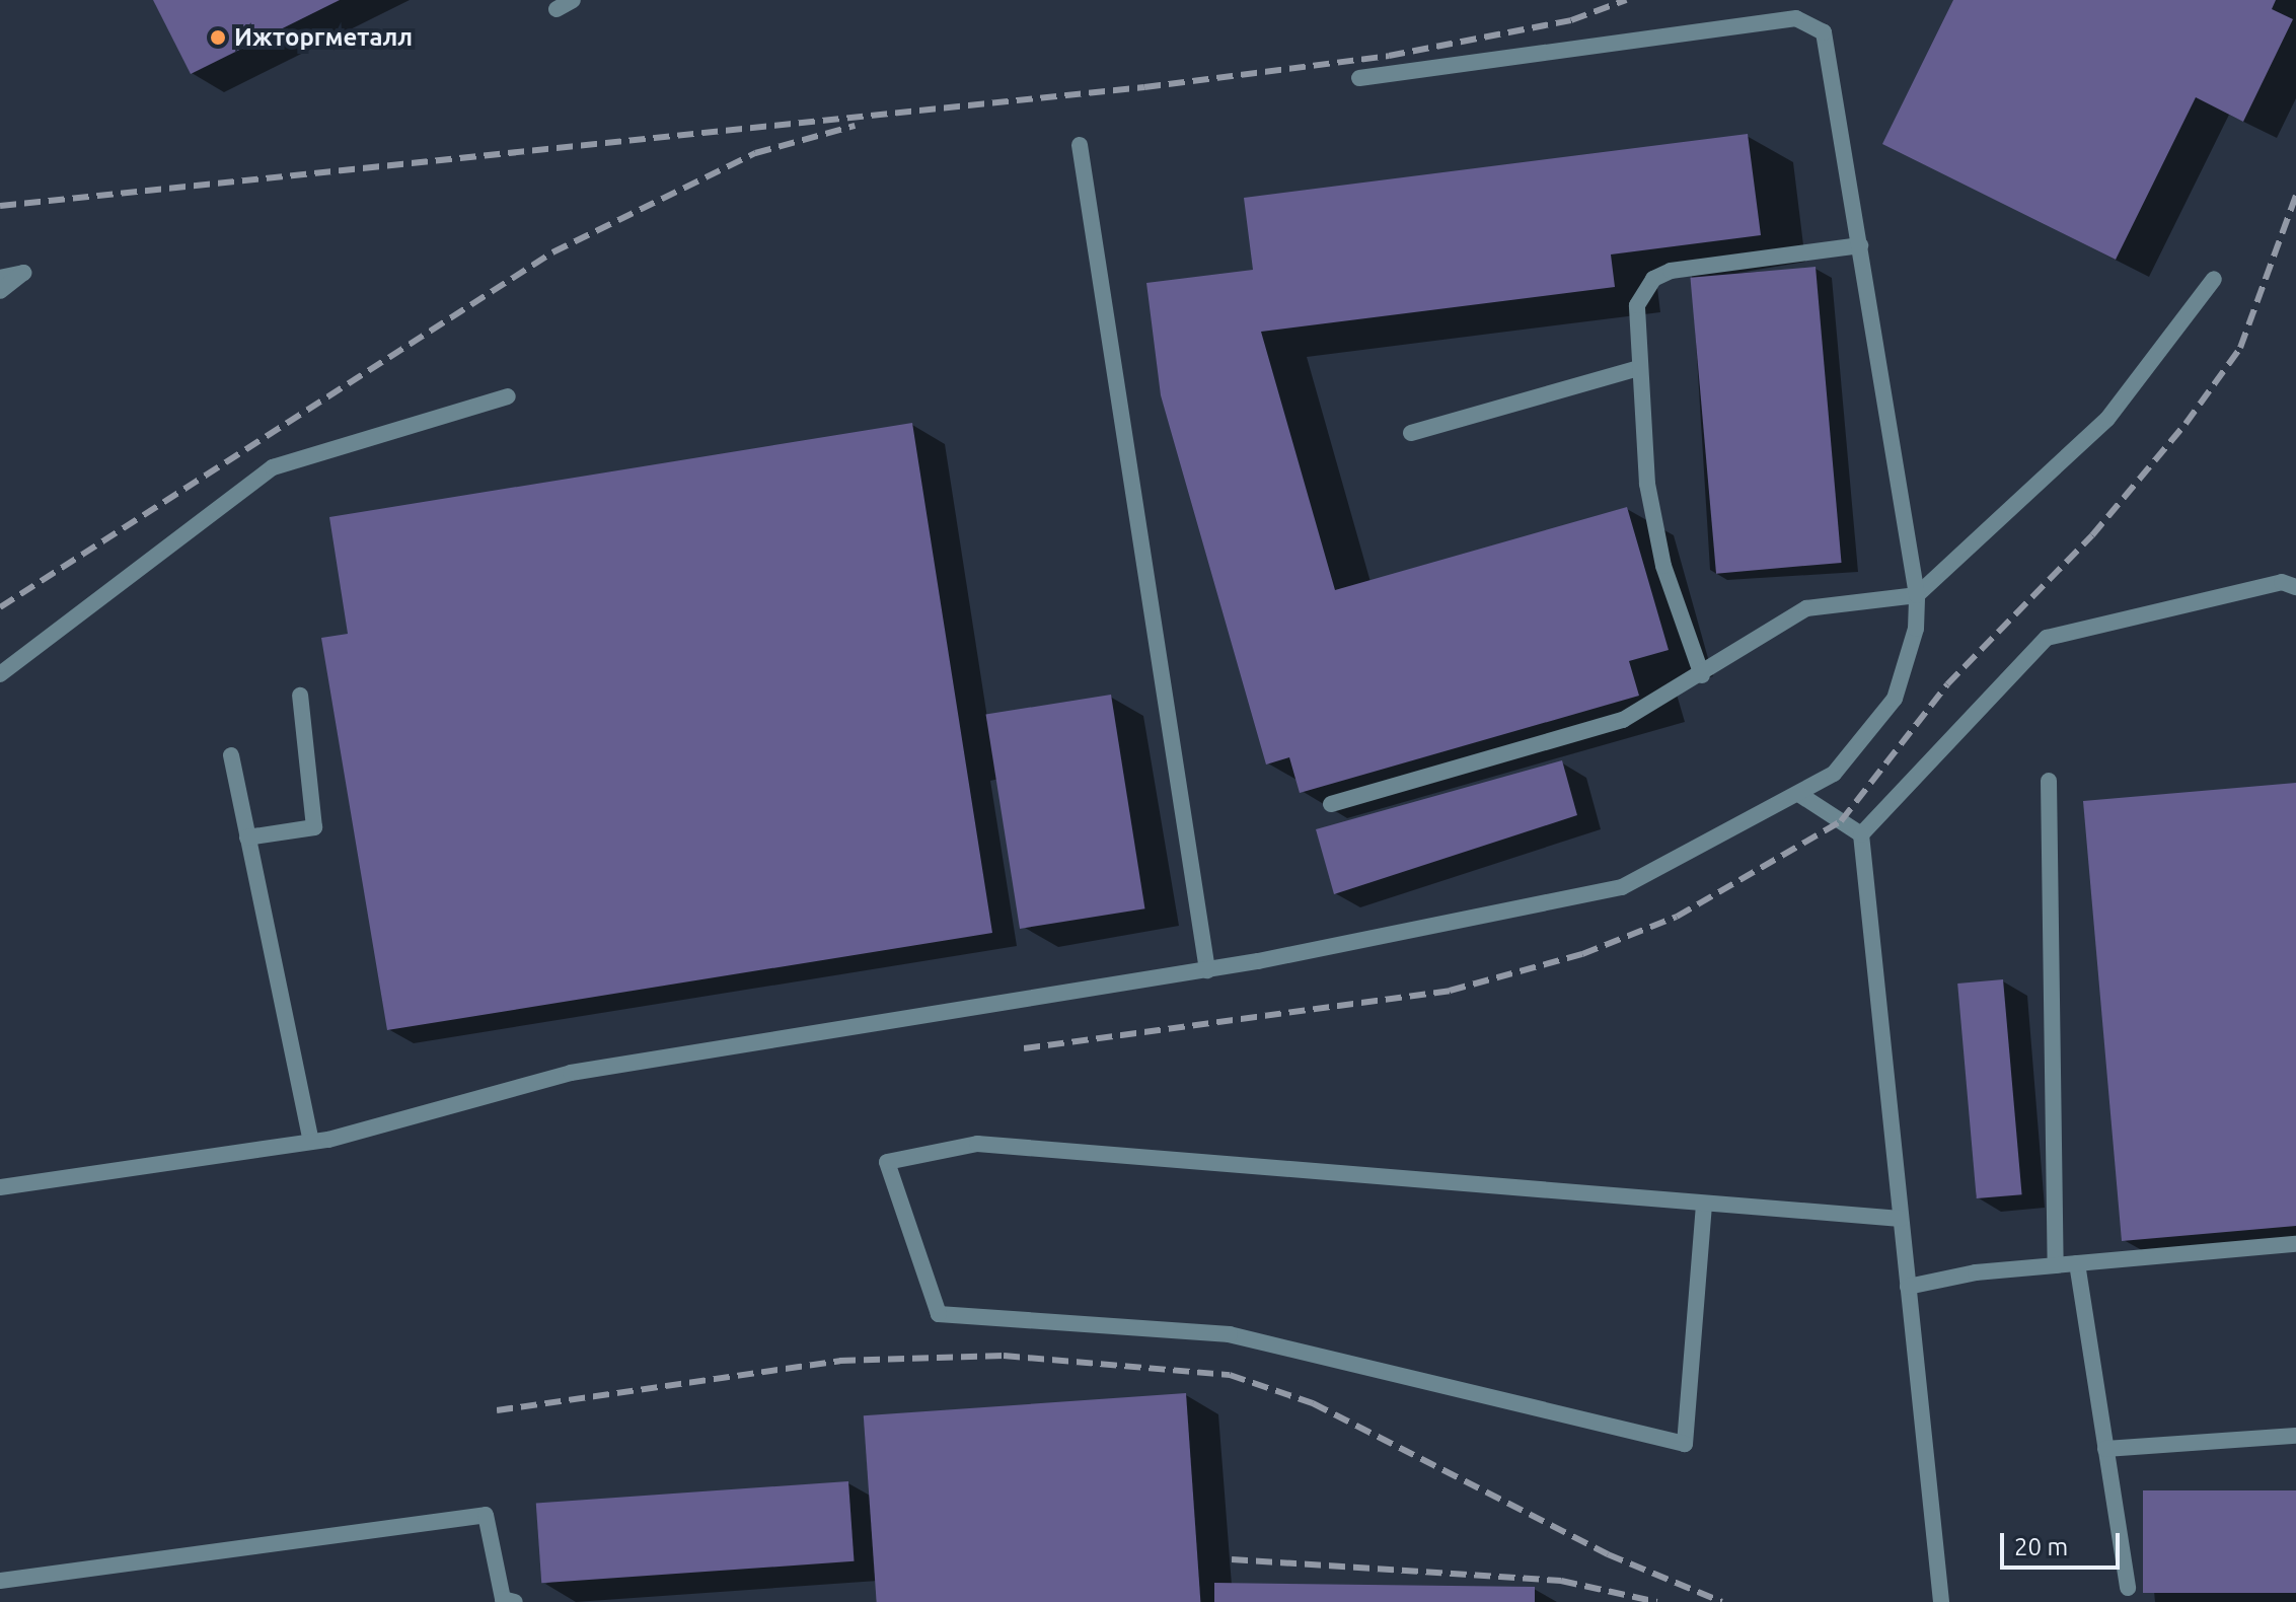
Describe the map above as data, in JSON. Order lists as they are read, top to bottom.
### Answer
{
  "places": ["Ижторгметалл"],
  "scale_bar": "20 m"
}
